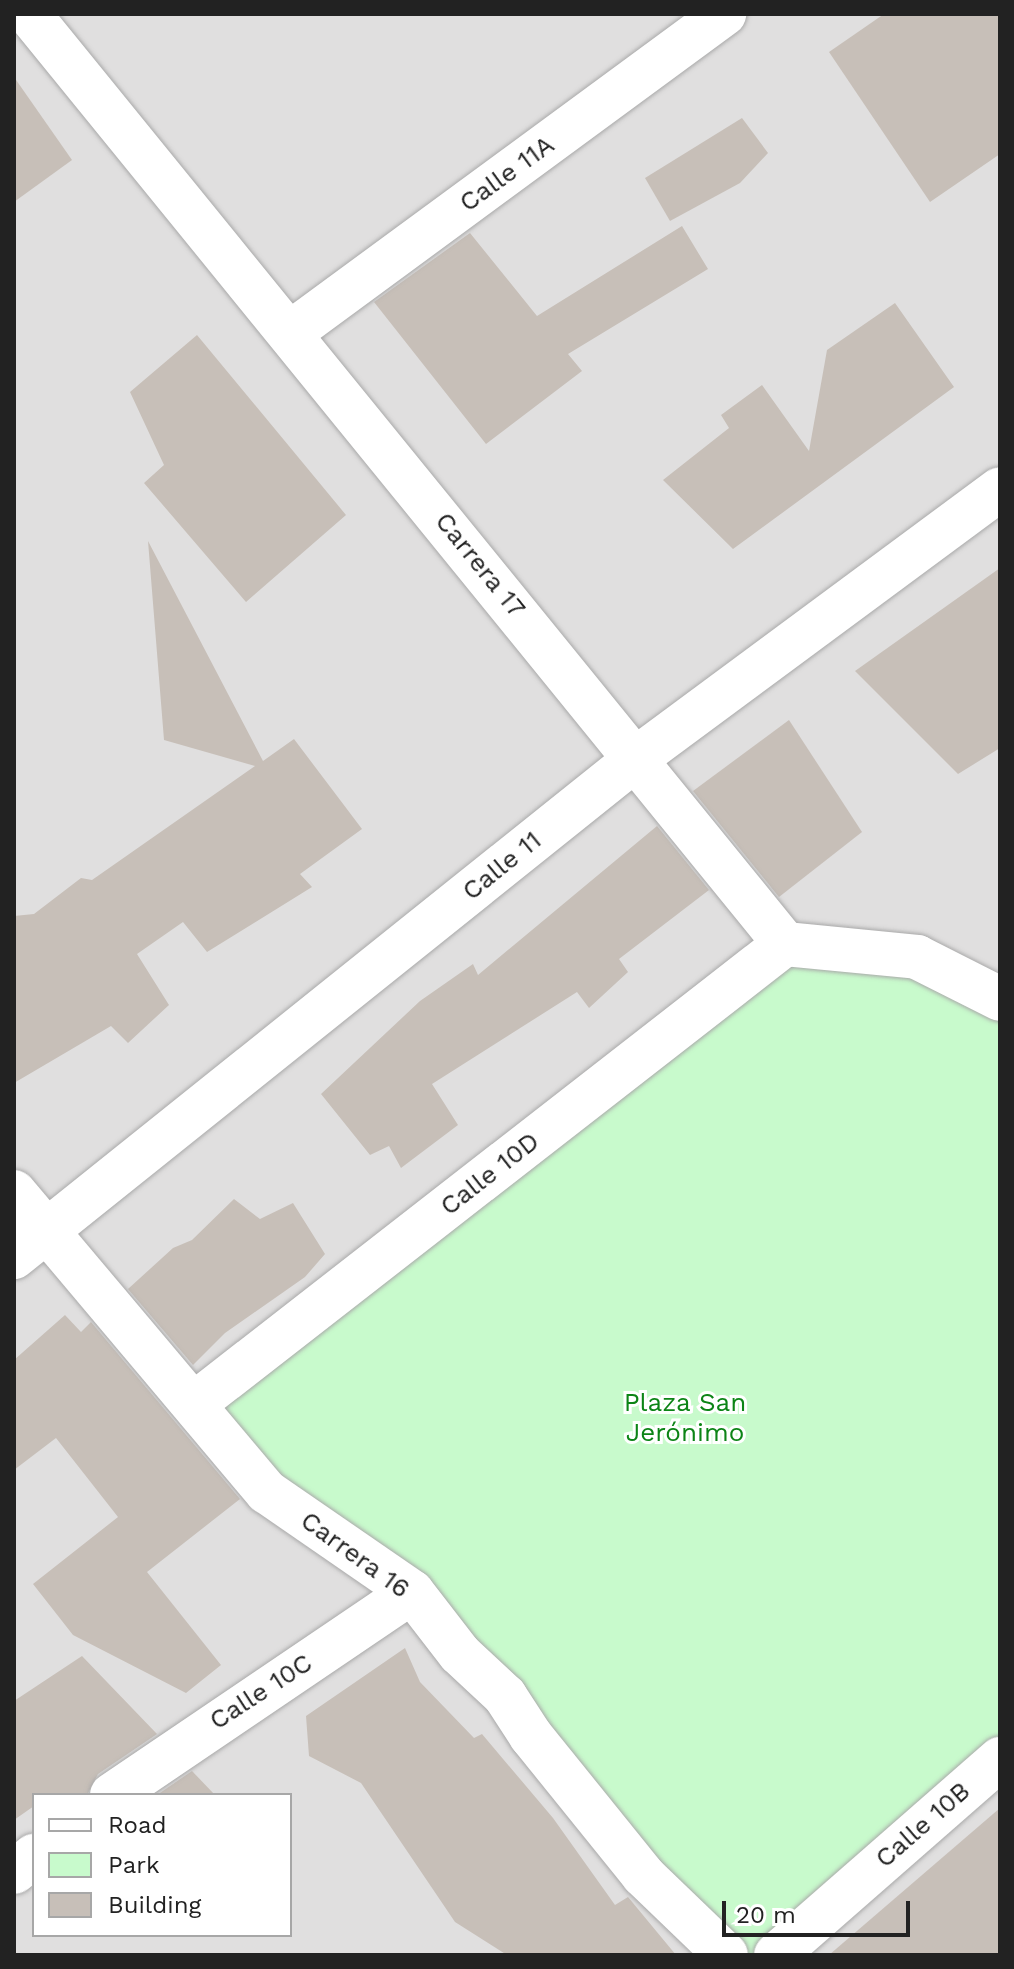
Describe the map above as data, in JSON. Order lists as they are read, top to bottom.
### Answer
{
  "streets": {
    "street": [
      "Calle 11A",
      "Carrera 17",
      "Calle 11",
      "Calle 10D",
      "Carrera 16",
      "Calle 10C",
      "Calle 10B"
    ]
  },
  "crossings": [
    ["Calle 11A", "Carrera 17"],
    ["Carrera 17", "Calle 11"],
    ["Carrera 17", "Calle 10D"],
    ["Calle 11", "Carrera 16"],
    ["Calle 10D", "Carrera 16"],
    ["Carrera 16", "Calle 10C"]
  ],
  "parks": ["Plaza San Jerónimo"],
  "legend": ["Road", "Park", "Building"],
  "scale_bar": "20 m"
}
